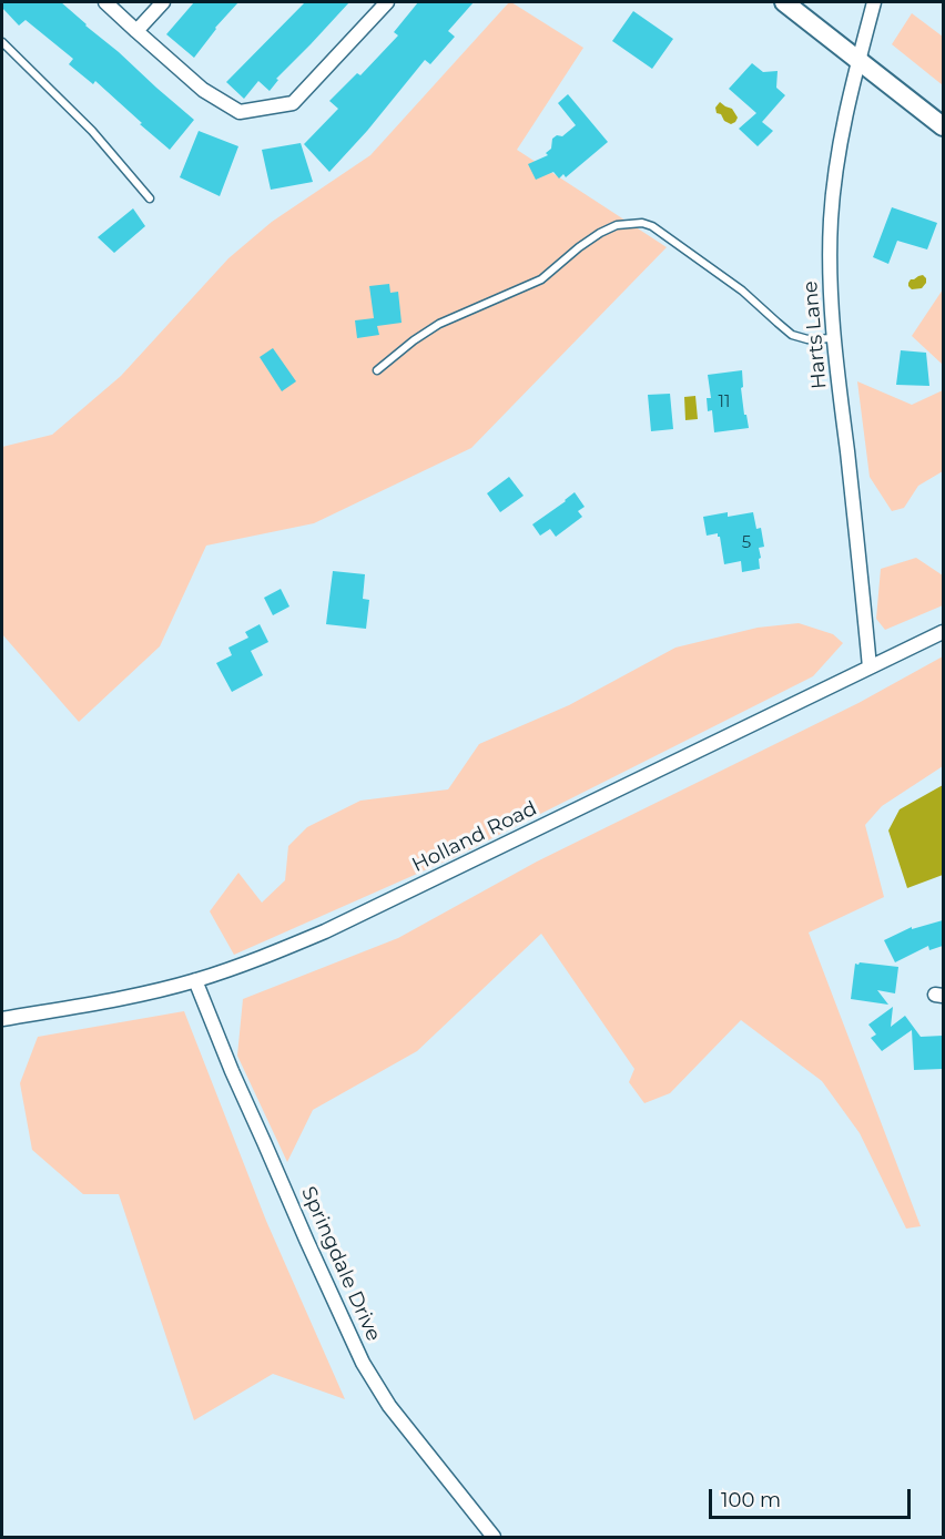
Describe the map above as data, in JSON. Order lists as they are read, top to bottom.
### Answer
{
  "streets": {
    "street": ["Harts Lane", "Holland Road", "Springdale Drive"]
  },
  "crossings": [
    ["Harts Lane", "Holland Road"],
    ["Holland Road", "Springdale Drive"]
  ],
  "house_numbers": ["11", "5"],
  "scale_bar": "100 m"
}
